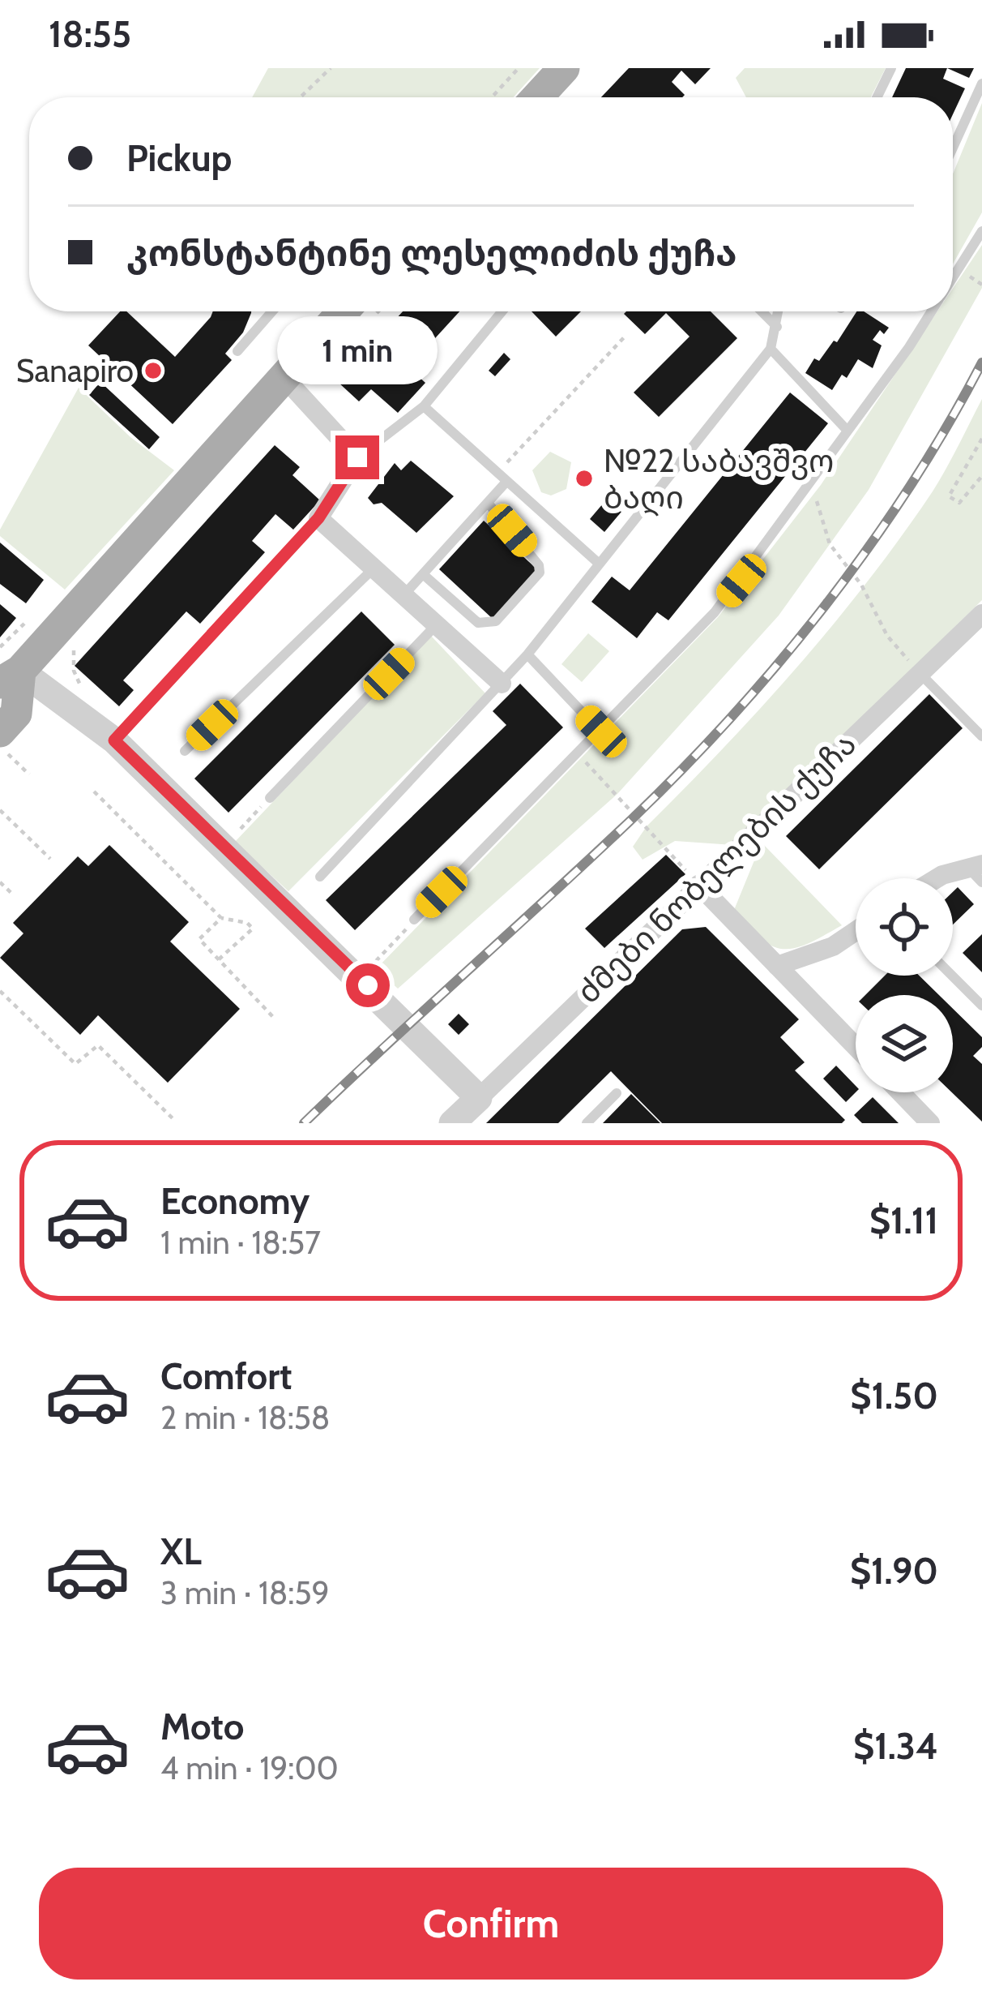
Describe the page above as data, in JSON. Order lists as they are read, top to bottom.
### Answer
{
  "streets": {
    "street": ["ძმები ნობელების ქუჩა"]
  },
  "places": ["Sanapiro", "№22 საბავშვო ბაღი"],
  "page": {
    "status": "18:55",
    "banner": ["Pickup", "კონსტანტინე ლესელიძის ქუჩა"],
    "bubble": "1 min",
    "list": [
      {
        "name": "Economy",
        "note": "1 min · 18:57",
        "value": "$1.11"
      },
      {
        "name": "Comfort",
        "note": "2 min · 18:58",
        "value": "$1.50"
      },
      {
        "name": "XL",
        "note": "3 min · 18:59",
        "value": "$1.90"
      },
      {
        "name": "Moto",
        "note": "4 min · 19:00",
        "value": "$1.34"
      }
    ],
    "buttons": "Confirm"
  }
}
